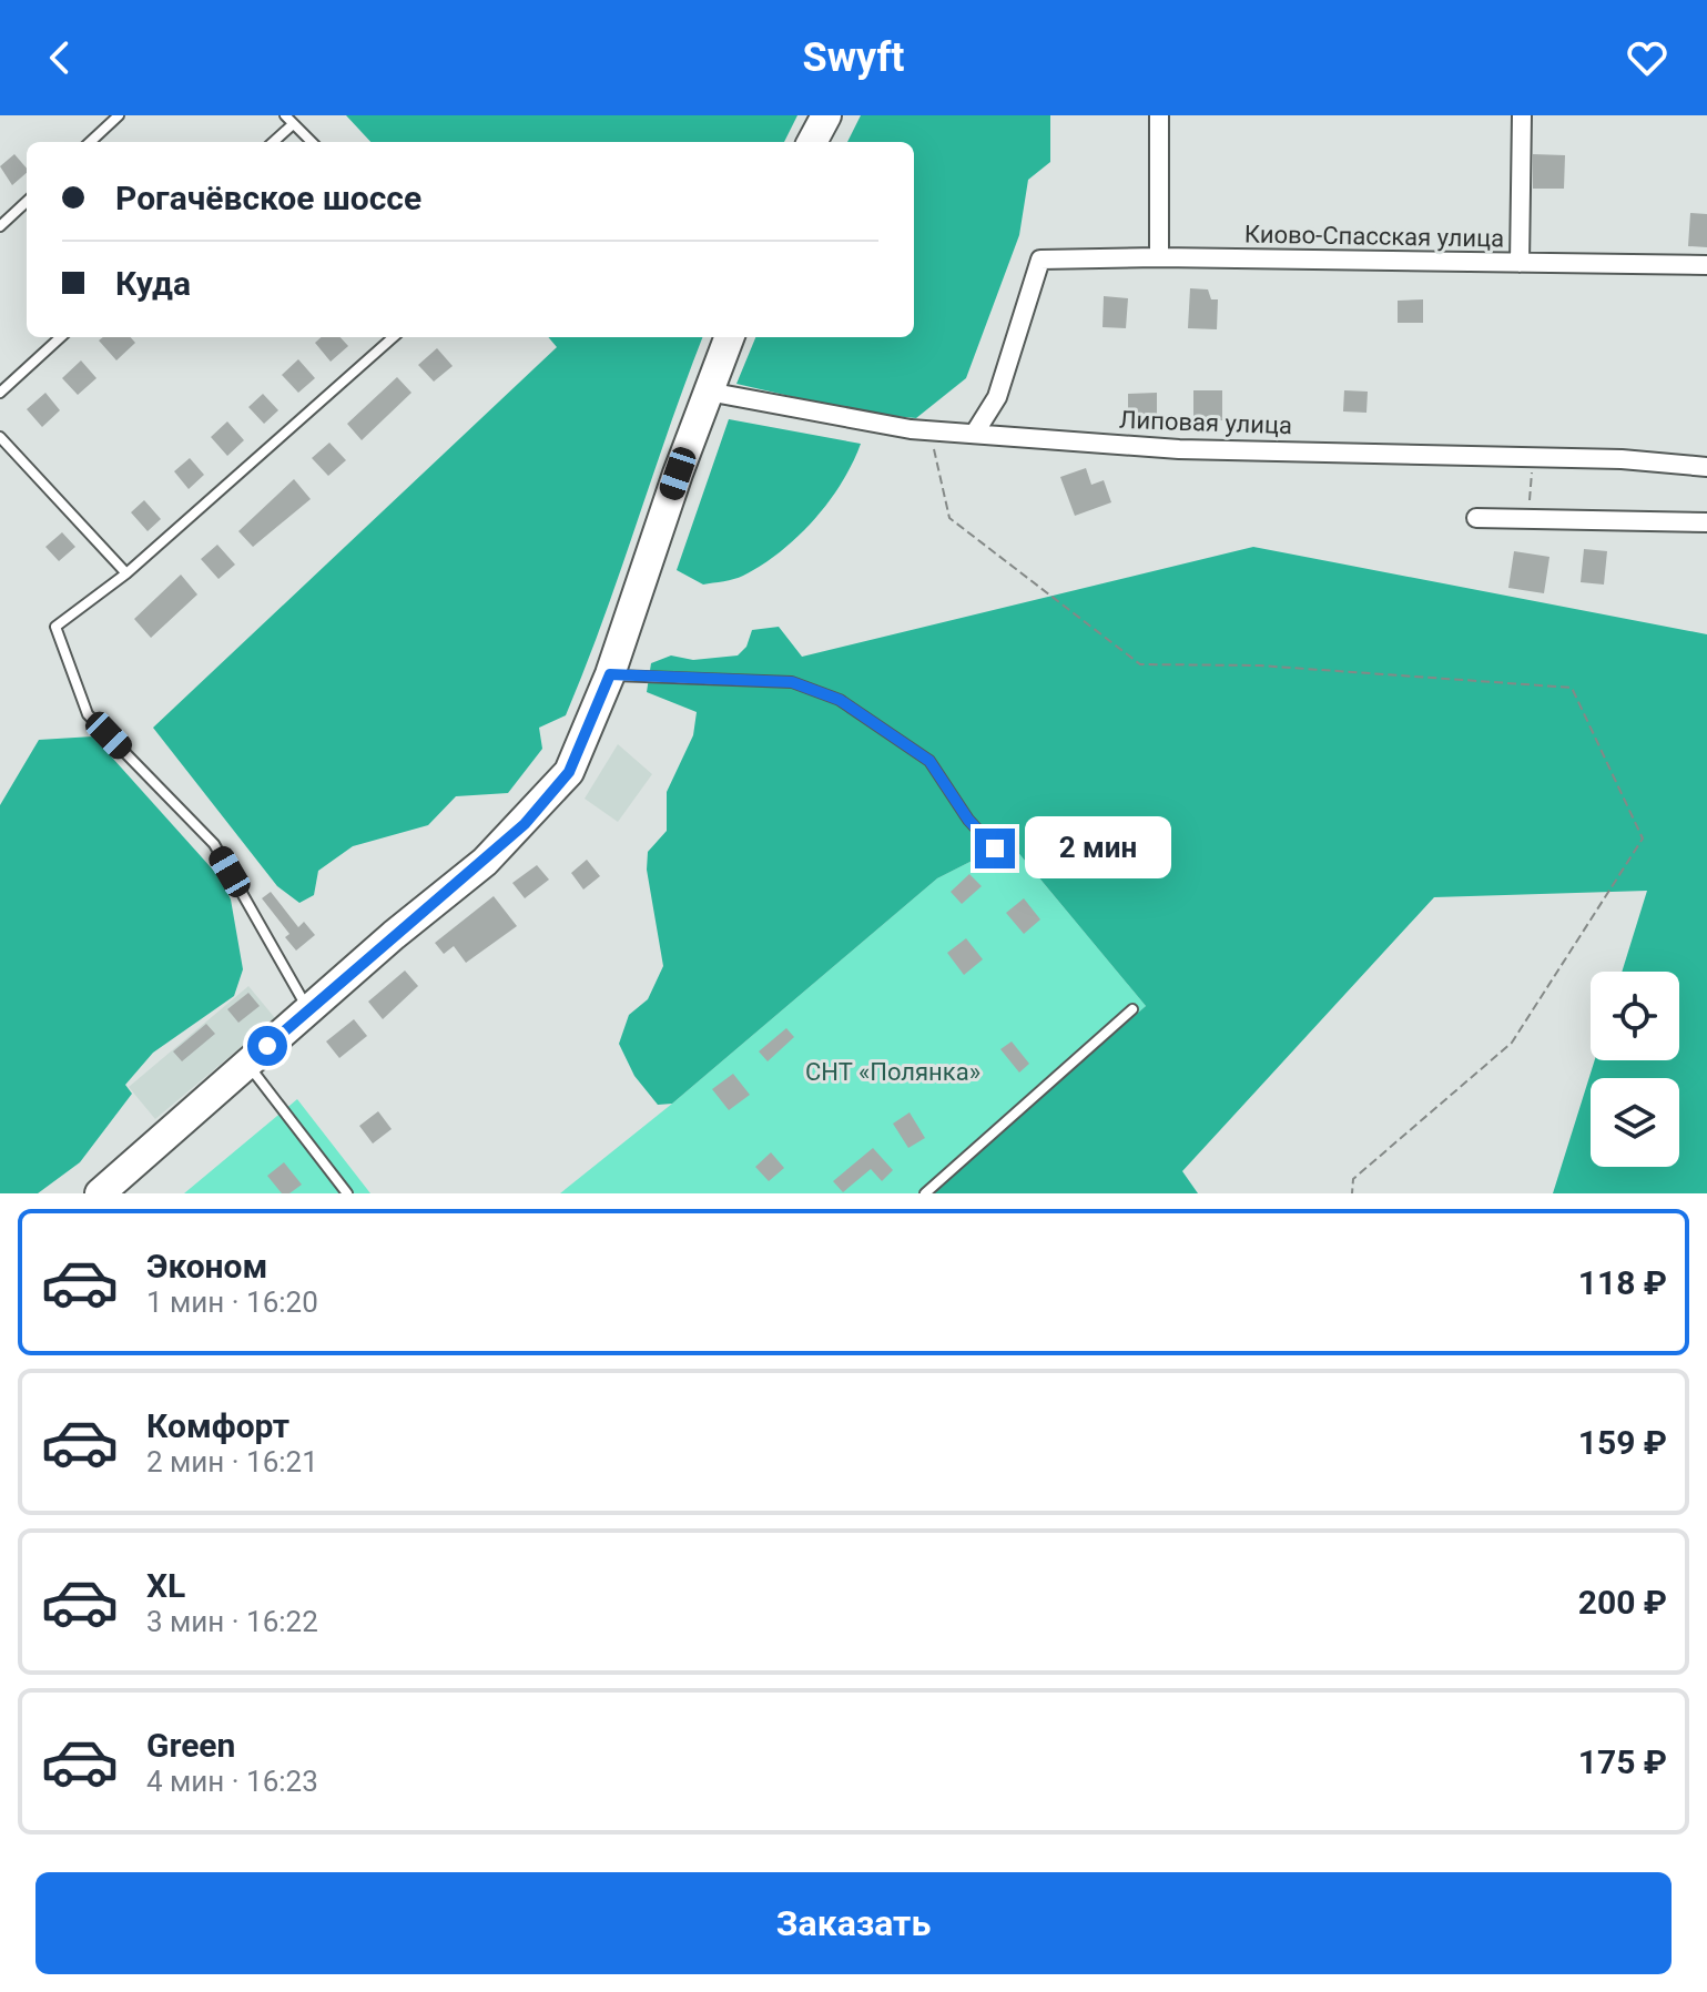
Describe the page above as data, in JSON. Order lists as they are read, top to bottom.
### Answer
{
  "streets": {
    "street": ["Киово-Спасская улица", "Липовая улица"]
  },
  "crossings": [
    ["Киово-Спасская улица", "Липовая улица"]
  ],
  "parks": ["СНТ «Полянка»"],
  "page": {
    "header": "Swyft",
    "banner": ["Рогачёвское шоссе", "Куда"],
    "bubble": "2 мин",
    "list": [
      {
        "name": "Эконом",
        "note": "1 мин · 16:20",
        "value": "118 ₽"
      },
      {
        "name": "Комфорт",
        "note": "2 мин · 16:21",
        "value": "159 ₽"
      },
      {
        "name": "XL",
        "note": "3 мин · 16:22",
        "value": "200 ₽"
      },
      {
        "name": "Green",
        "note": "4 мин · 16:23",
        "value": "175 ₽"
      }
    ],
    "buttons": "Заказать"
  }
}
